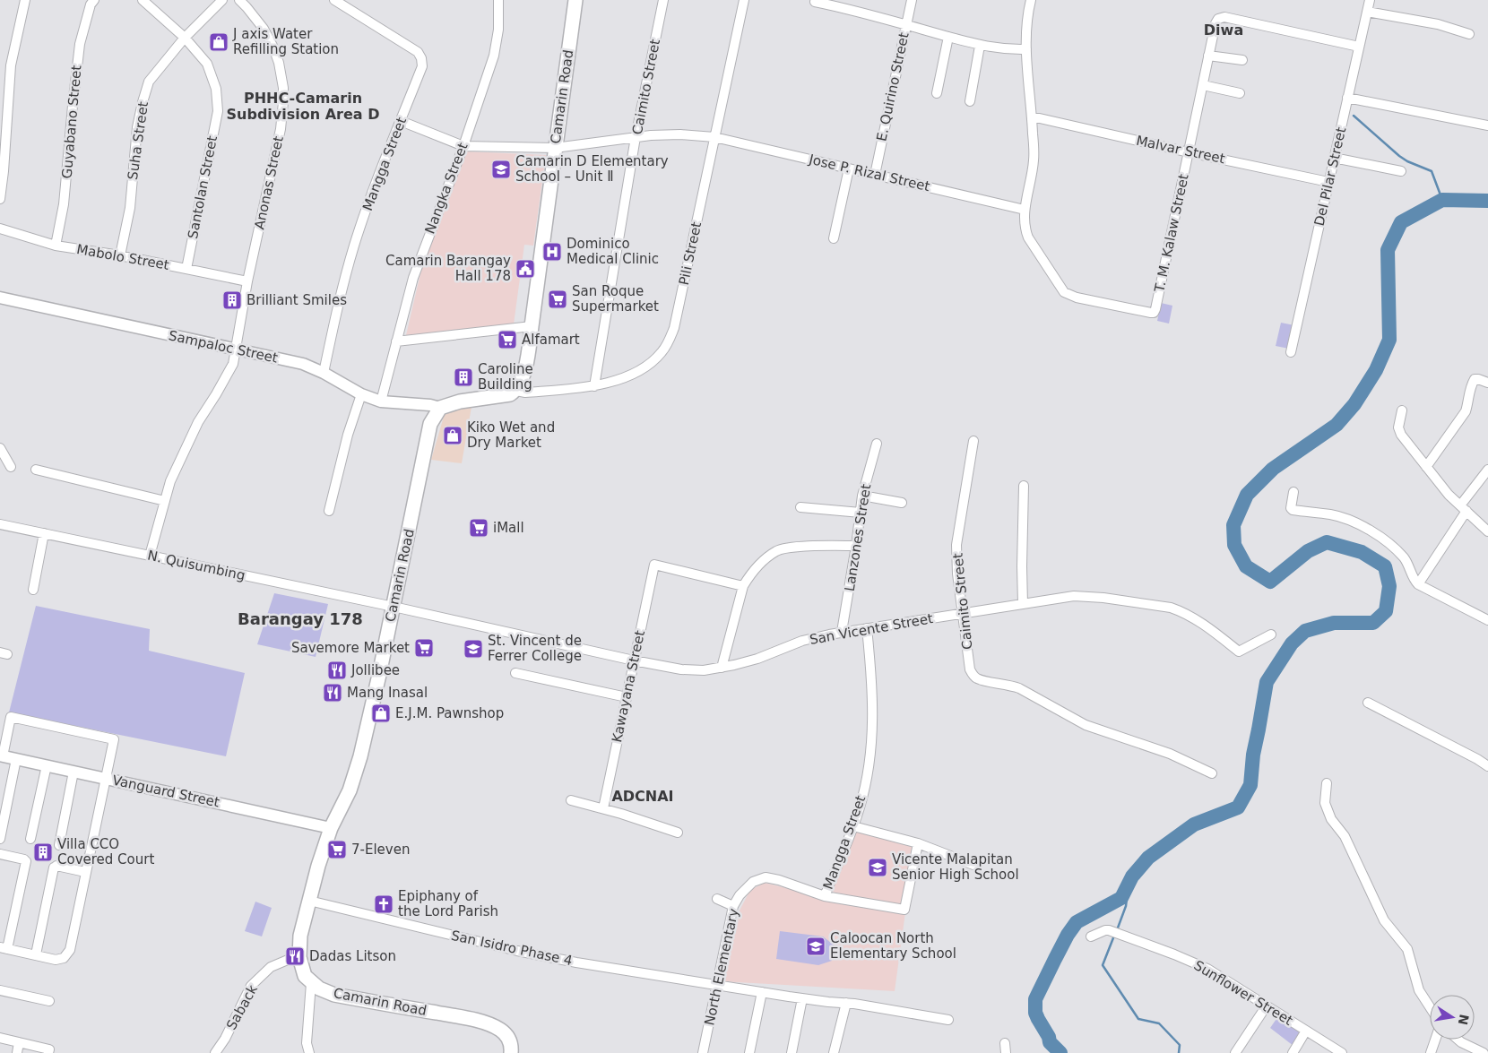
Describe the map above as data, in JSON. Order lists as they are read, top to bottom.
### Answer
{
  "streets": {
    "main road": ["Camarin Road"],
    "street": [
      "Caimito Street",
      "E. Quirino Street",
      "Guyabano Street",
      "Suha Street",
      "Malvar Street",
      "Mangga Street",
      "Jose P. Rizal Street",
      "Del Pilar Street",
      "Anonas Street",
      "Santolan Street",
      "Nangka Street",
      "T. M. Kalaw Street",
      "Pili Street",
      "Mabolo Street",
      "Sampaloc Street",
      "Lanzones Street",
      "N. Quisumbing",
      "San Vicente Street",
      "Kawayana Street",
      "Vanguard Street",
      "San Isidro Phase 4",
      "North Elementary",
      "Sunflower Street",
      "Saback"
    ]
  },
  "crossings": [
    ["Caimito Street", "Jose P. Rizal Street"],
    ["Caimito Street", "Pili Street"],
    ["Caimito Street", "San Vicente Street"],
    ["E. Quirino Street", "Jose P. Rizal Street"],
    ["Camarin Road", "Jose P. Rizal Street"],
    ["Camarin Road", "Pili Street"],
    ["Camarin Road", "Sampaloc Street"],
    ["Camarin Road", "N. Quisumbing"],
    ["Camarin Road", "San Vicente Street"],
    ["Camarin Road", "Vanguard Street"],
    ["Camarin Road", "San Isidro Phase 4"],
    ["Camarin Road", "Saback"],
    ["Guyabano Street", "Mabolo Street"],
    ["Suha Street", "Santolan Street"],
    ["Suha Street", "Mabolo Street"],
    ["Malvar Street", "Del Pilar Street"],
    ["Malvar Street", "T. M. Kalaw Street"],
    ["Mangga Street", "Sampaloc Street"],
    ["Mangga Street", "San Vicente Street"],
    ["Mangga Street", "North Elementary"],
    ["Jose P. Rizal Street", "Nangka Street"],
    ["Jose P. Rizal Street", "T. M. Kalaw Street"],
    ["Jose P. Rizal Street", "Pili Street"],
    ["Del Pilar Street", "T. M. Kalaw Street"],
    ["Anonas Street", "Mabolo Street"],
    ["Anonas Street", "Sampaloc Street"],
    ["Anonas Street", "N. Quisumbing"],
    ["Santolan Street", "Mabolo Street"],
    ["Nangka Street", "Sampaloc Street"],
    ["Lanzones Street", "San Vicente Street"],
    ["N. Quisumbing", "San Vicente Street"],
    ["San Vicente Street", "Kawayana Street"],
    ["San Isidro Phase 4", "North Elementary"]
  ],
  "districts": [
    "Diwa",
    "PHHC-Camarin Subdivision Area D",
    "Barangay 178",
    "ADCNAI"
  ],
  "places": {
    "shop": ["J axis Water Refilling Station", "Kiko Wet and Dry Market", "E.J.M. Pawnshop"],
    "school or university": [
      "Camarin D Elementary School – Unit Ⅱ",
      "St. Vincent de Ferrer College",
      "Vicente Malapitan Senior High School",
      "Caloocan North Elementary School"
    ],
    "hospital": ["Dominico Medical Clinic"],
    "public building": ["Camarin Barangay Hall 178"],
    "supermarket": [
      "San Roque Supermarket",
      "Alfamart",
      "iMall",
      "Savemore Market",
      "7-Eleven"
    ],
    "building": ["Brilliant Smiles", "Caroline Building", "Villa CCO Covered Court"],
    "restaurant": ["Jollibee", "Mang Inasal", "Dadas Litson"],
    "church": ["Epiphany of the Lord Parish"]
  },
  "north": "right"
}
